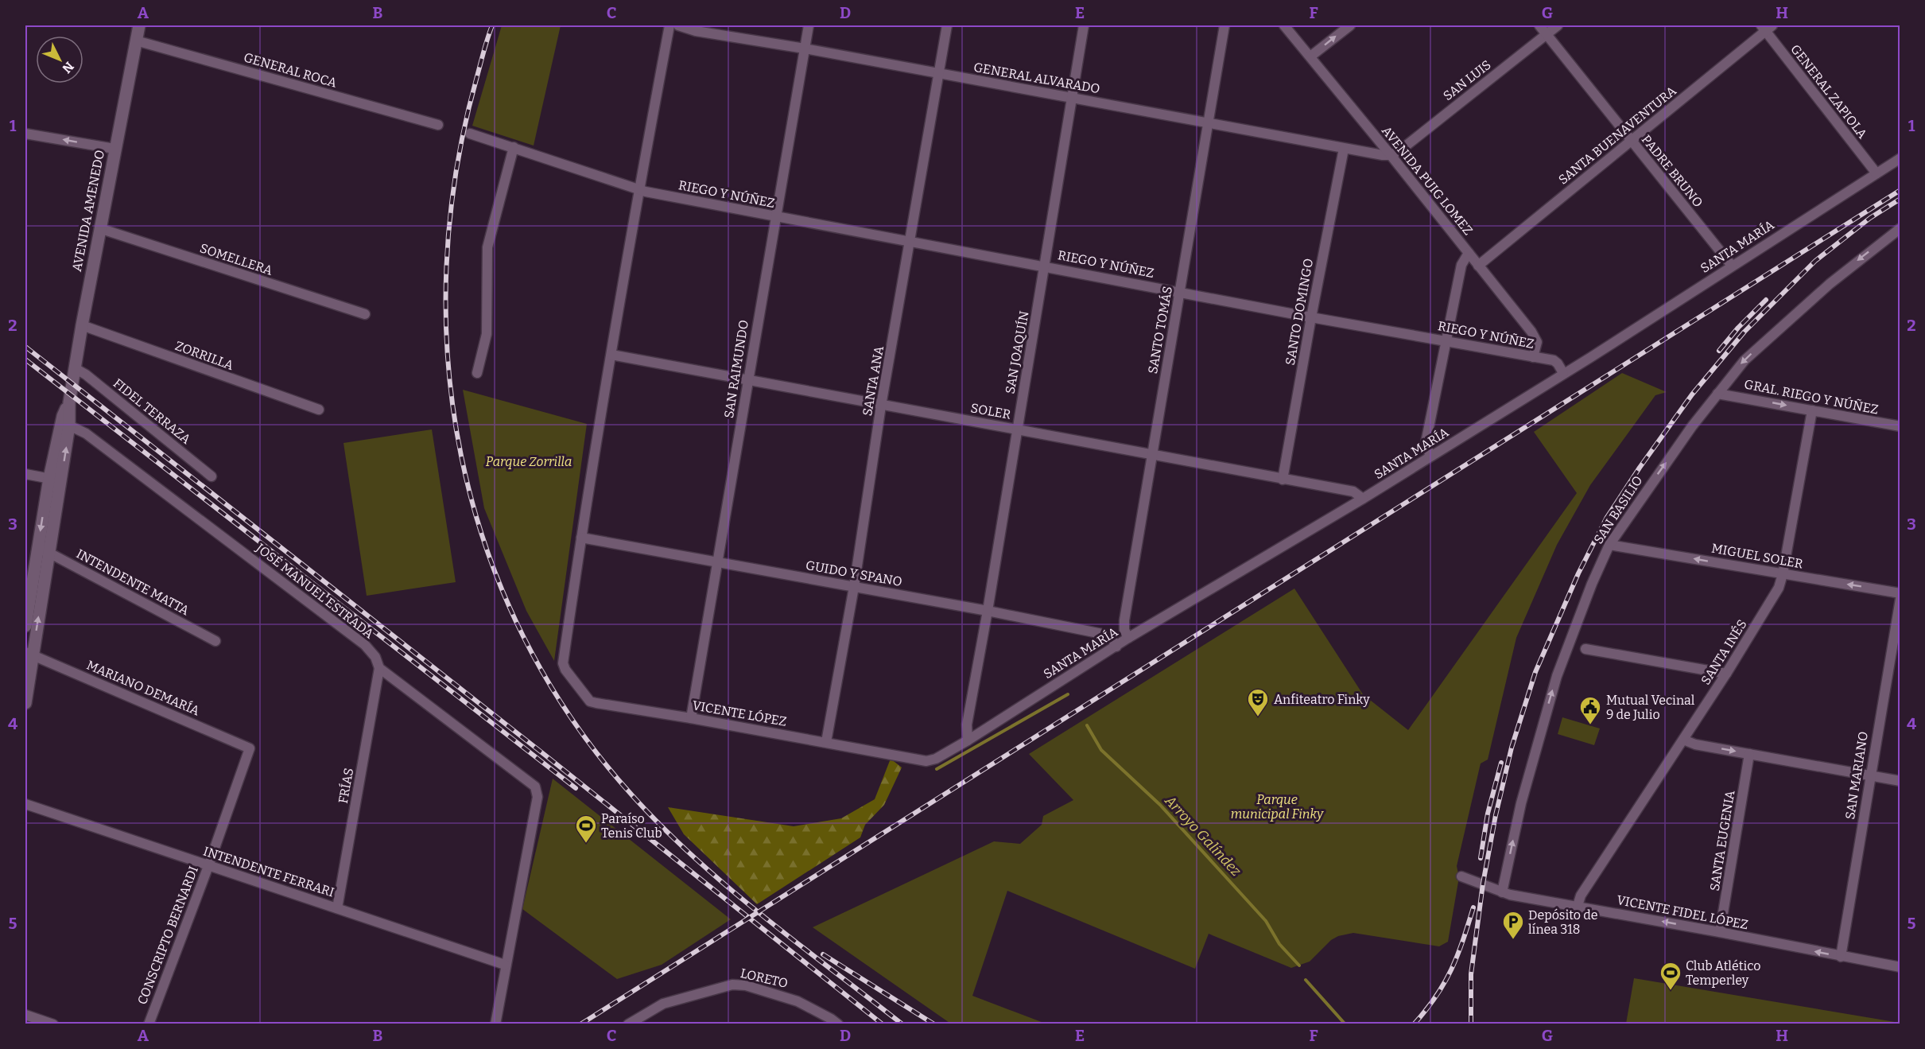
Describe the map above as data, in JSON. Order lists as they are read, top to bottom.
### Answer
{
  "streets": {
    "street": [
      "GENERAL ROCA",
      "GENERAL ALVARADO",
      "SAN LUIS",
      "GENERAL ZAPIOLA",
      "SANTA BUENAVENTURA",
      "PADRE BRUNO",
      "AVENIDA PUIG LOMEZ",
      "RIEGO Y NÚÑEZ",
      "AVENIDA AMENEDO",
      "SANTA MARÍA",
      "SOMELLERA",
      "SANTO DOMINGO",
      "SANTO TOMÁS",
      "SAN JOAQUÍN",
      "ZORRILLA",
      "SAN RAIMUNDO",
      "SANTA ANA",
      "GRAL. RIEGO Y NÚÑEZ",
      "FIDEL TERRAZA",
      "SOLER",
      "SAN BASILIO",
      "MIGUEL SOLER",
      "GUIDO Y SPANO",
      "INTENDENTE MATTA",
      "JOSÉ MANUEL ESTRADA",
      "SANTA INÉS",
      "MARIANO DEMARÍA",
      "VICENTE LÓPEZ",
      "SAN MARIANO",
      "FRÍAS",
      "SANTA EUGENIA",
      "INTENDENTE FERRARI",
      "VICENTE FIDEL LÓPEZ",
      "CONSCRIPTO BERNARDI",
      "LORETO"
    ]
  },
  "crossings": [
    ["GENERAL ROCA", "AVENIDA AMENEDO"],
    ["GENERAL ALVARADO", "SAN LUIS"],
    ["GENERAL ALVARADO", "AVENIDA PUIG LOMEZ"],
    ["GENERAL ALVARADO", "SANTO DOMINGO"],
    ["GENERAL ALVARADO", "SANTO TOMÁS"],
    ["GENERAL ALVARADO", "SAN JOAQUÍN"],
    ["GENERAL ALVARADO", "SAN RAIMUNDO"],
    ["GENERAL ALVARADO", "SANTA ANA"],
    ["SAN LUIS", "PADRE BRUNO"],
    ["SAN LUIS", "AVENIDA PUIG LOMEZ"],
    ["GENERAL ZAPIOLA", "SANTA BUENAVENTURA"],
    ["GENERAL ZAPIOLA", "SANTA MARÍA"],
    ["SANTA BUENAVENTURA", "PADRE BRUNO"],
    ["SANTA BUENAVENTURA", "AVENIDA PUIG LOMEZ"],
    ["PADRE BRUNO", "SANTA MARÍA"],
    ["AVENIDA PUIG LOMEZ", "RIEGO Y NÚÑEZ"],
    ["RIEGO Y NÚÑEZ", "SANTA MARÍA"],
    ["RIEGO Y NÚÑEZ", "SANTO DOMINGO"],
    ["RIEGO Y NÚÑEZ", "SANTO TOMÁS"],
    ["RIEGO Y NÚÑEZ", "SAN JOAQUÍN"],
    ["RIEGO Y NÚÑEZ", "SAN RAIMUNDO"],
    ["RIEGO Y NÚÑEZ", "SANTA ANA"],
    ["AVENIDA AMENEDO", "SOMELLERA"],
    ["AVENIDA AMENEDO", "ZORRILLA"],
    ["AVENIDA AMENEDO", "FIDEL TERRAZA"],
    ["AVENIDA AMENEDO", "INTENDENTE MATTA"],
    ["AVENIDA AMENEDO", "JOSÉ MANUEL ESTRADA"],
    ["AVENIDA AMENEDO", "MARIANO DEMARÍA"],
    ["SANTA MARÍA", "SANTO TOMÁS"],
    ["SANTA MARÍA", "SAN JOAQUÍN"],
    ["SANTA MARÍA", "SOLER"],
    ["SANTA MARÍA", "GUIDO Y SPANO"],
    ["SANTA MARÍA", "VICENTE LÓPEZ"],
    ["SANTO DOMINGO", "SOLER"],
    ["SANTO TOMÁS", "SOLER"],
    ["SAN JOAQUÍN", "SOLER"],
    ["SAN JOAQUÍN", "GUIDO Y SPANO"],
    ["SAN RAIMUNDO", "SOLER"],
    ["SAN RAIMUNDO", "GUIDO Y SPANO"],
    ["SAN RAIMUNDO", "VICENTE LÓPEZ"],
    ["SANTA ANA", "SOLER"],
    ["SANTA ANA", "GUIDO Y SPANO"],
    ["SANTA ANA", "VICENTE LÓPEZ"],
    ["GRAL. RIEGO Y NÚÑEZ", "SAN BASILIO"],
    ["GRAL. RIEGO Y NÚÑEZ", "SANTA INÉS"],
    ["SAN BASILIO", "MIGUEL SOLER"],
    ["SAN BASILIO", "VICENTE FIDEL LÓPEZ"],
    ["MIGUEL SOLER", "SANTA INÉS"],
    ["GUIDO Y SPANO", "VICENTE LÓPEZ"],
    ["JOSÉ MANUEL ESTRADA", "FRÍAS"],
    ["JOSÉ MANUEL ESTRADA", "INTENDENTE FERRARI"],
    ["SANTA INÉS", "VICENTE FIDEL LÓPEZ"],
    ["MARIANO DEMARÍA", "CONSCRIPTO BERNARDI"],
    ["SAN MARIANO", "VICENTE FIDEL LÓPEZ"],
    ["FRÍAS", "INTENDENTE FERRARI"],
    ["SANTA EUGENIA", "VICENTE FIDEL LÓPEZ"],
    ["INTENDENTE FERRARI", "CONSCRIPTO BERNARDI"]
  ],
  "one_way": ["GRAL. RIEGO Y NÚÑEZ", "MIGUEL SOLER", "VICENTE FIDEL LÓPEZ"],
  "water": ["Arroyo Galíndez"],
  "parks": ["Parque Zorrilla", "Parque municipal Finky"],
  "places": {
    "theatre": ["Anfiteatro Finky"],
    "public building": ["Mutual Vecinal 9 de Julio"],
    "sports": ["Paraíso Tenis Club", "Club Atlético Temperley"],
    "parking": ["Depósito de línea 318"]
  },
  "north": "bottom right",
  "grid": {
    "columns": [
      "A",
      "B",
      "C",
      "D",
      "E",
      "F",
      "G",
      "H"
    ],
    "rows": [
      "1",
      "2",
      "3",
      "4",
      "5"
    ]
  }
}
